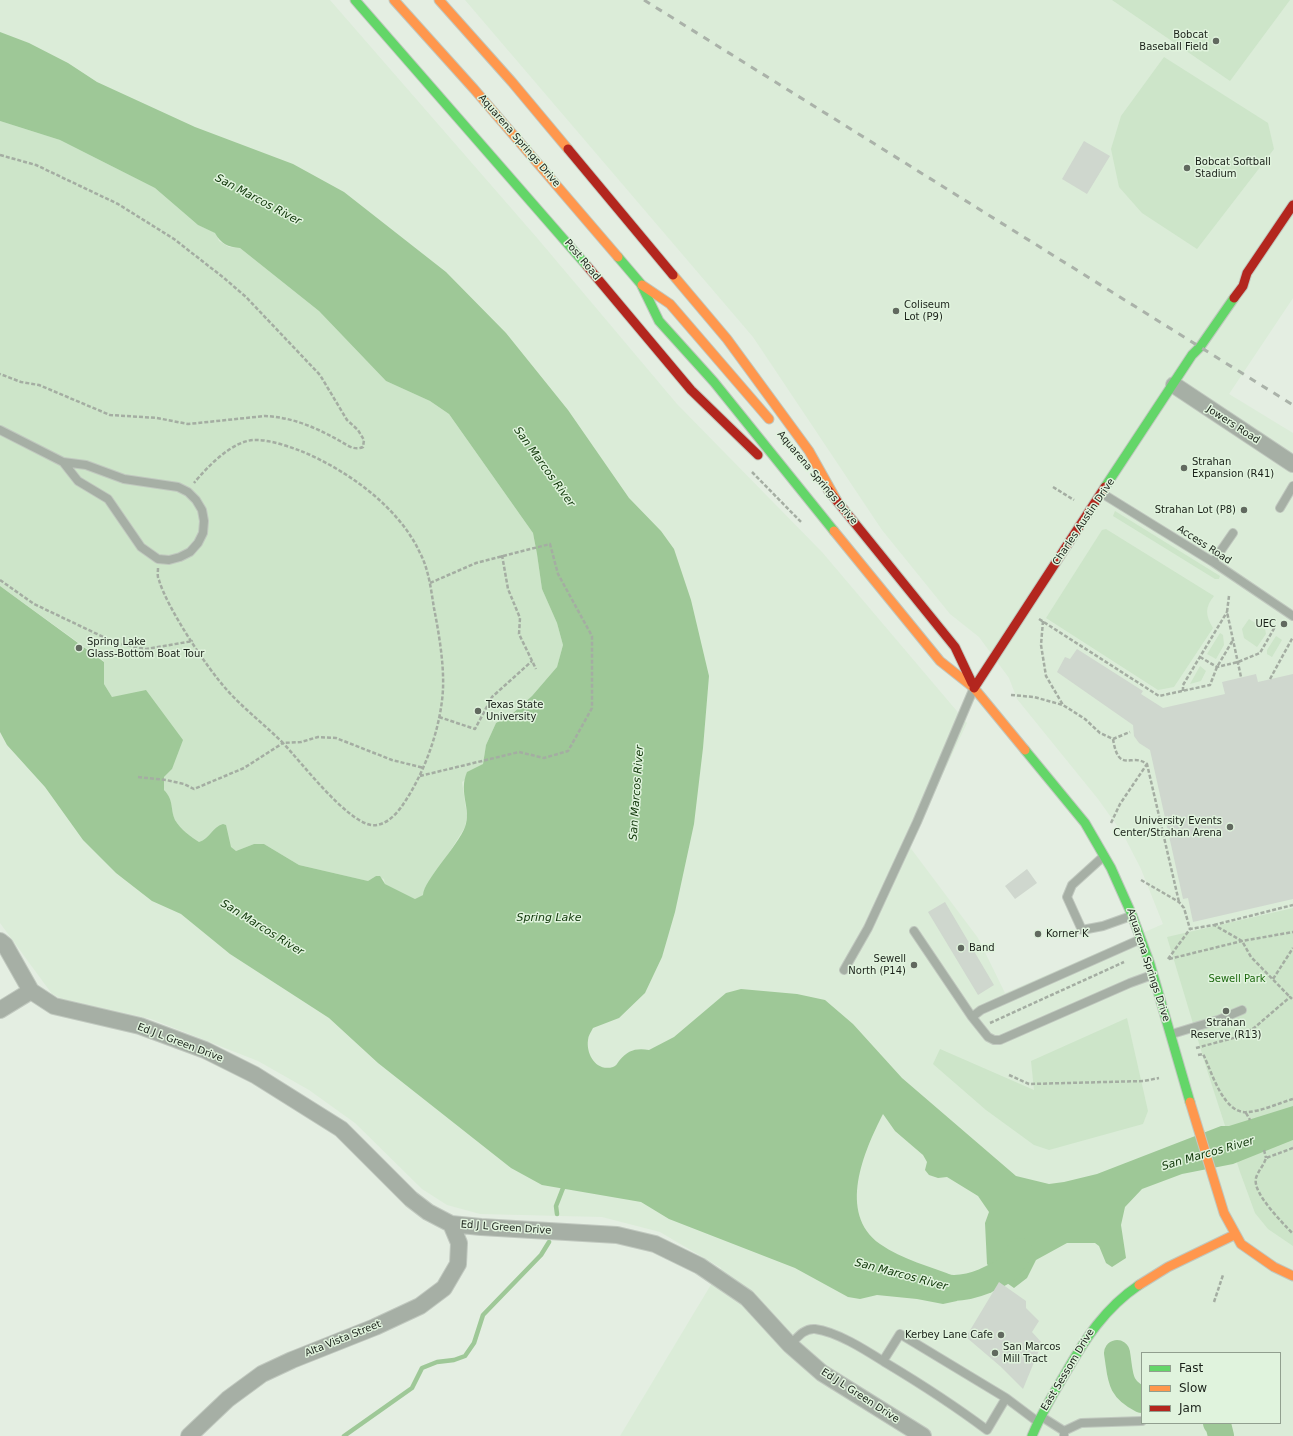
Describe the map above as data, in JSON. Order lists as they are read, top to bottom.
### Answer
{
  "streets": {
    "street": [
      "Aquarena Springs Drive",
      "Post Road",
      "Jowers Road",
      "Charles Austin Drive",
      "Ed J L Green Drive",
      "Alta Vista Street",
      "East Sessom Drive"
    ],
    "lane": ["Access Road"]
  },
  "crossings": [
    ["Aquarena Springs Drive", "Post Road"],
    ["Aquarena Springs Drive", "Charles Austin Drive"],
    ["Aquarena Springs Drive", "East Sessom Drive"],
    ["Jowers Road", "Charles Austin Drive"],
    ["Charles Austin Drive", "Access Road"],
    ["Ed J L Green Drive", "Alta Vista Street"]
  ],
  "water": ["San Marcos River", "Spring Lake"],
  "parks": ["Sewell Park"],
  "places": [
    "Bobcat Baseball Field",
    "Bobcat Softball Stadium",
    "Coliseum Lot (P9)",
    "Strahan Expansion (R41)",
    "Strahan Lot (P8)",
    "UEC",
    "Spring Lake Glass-Bottom Boat Tour",
    "Texas State University",
    "University Events Center/Strahan Arena",
    "Korner K",
    "Band",
    "Sewell North (P14)",
    "Strahan Reserve (R13)",
    "Kerbey Lane Cafe",
    "San Marcos Mill Tract"
  ],
  "legend": ["Fast", "Slow", "Jam"]
}
